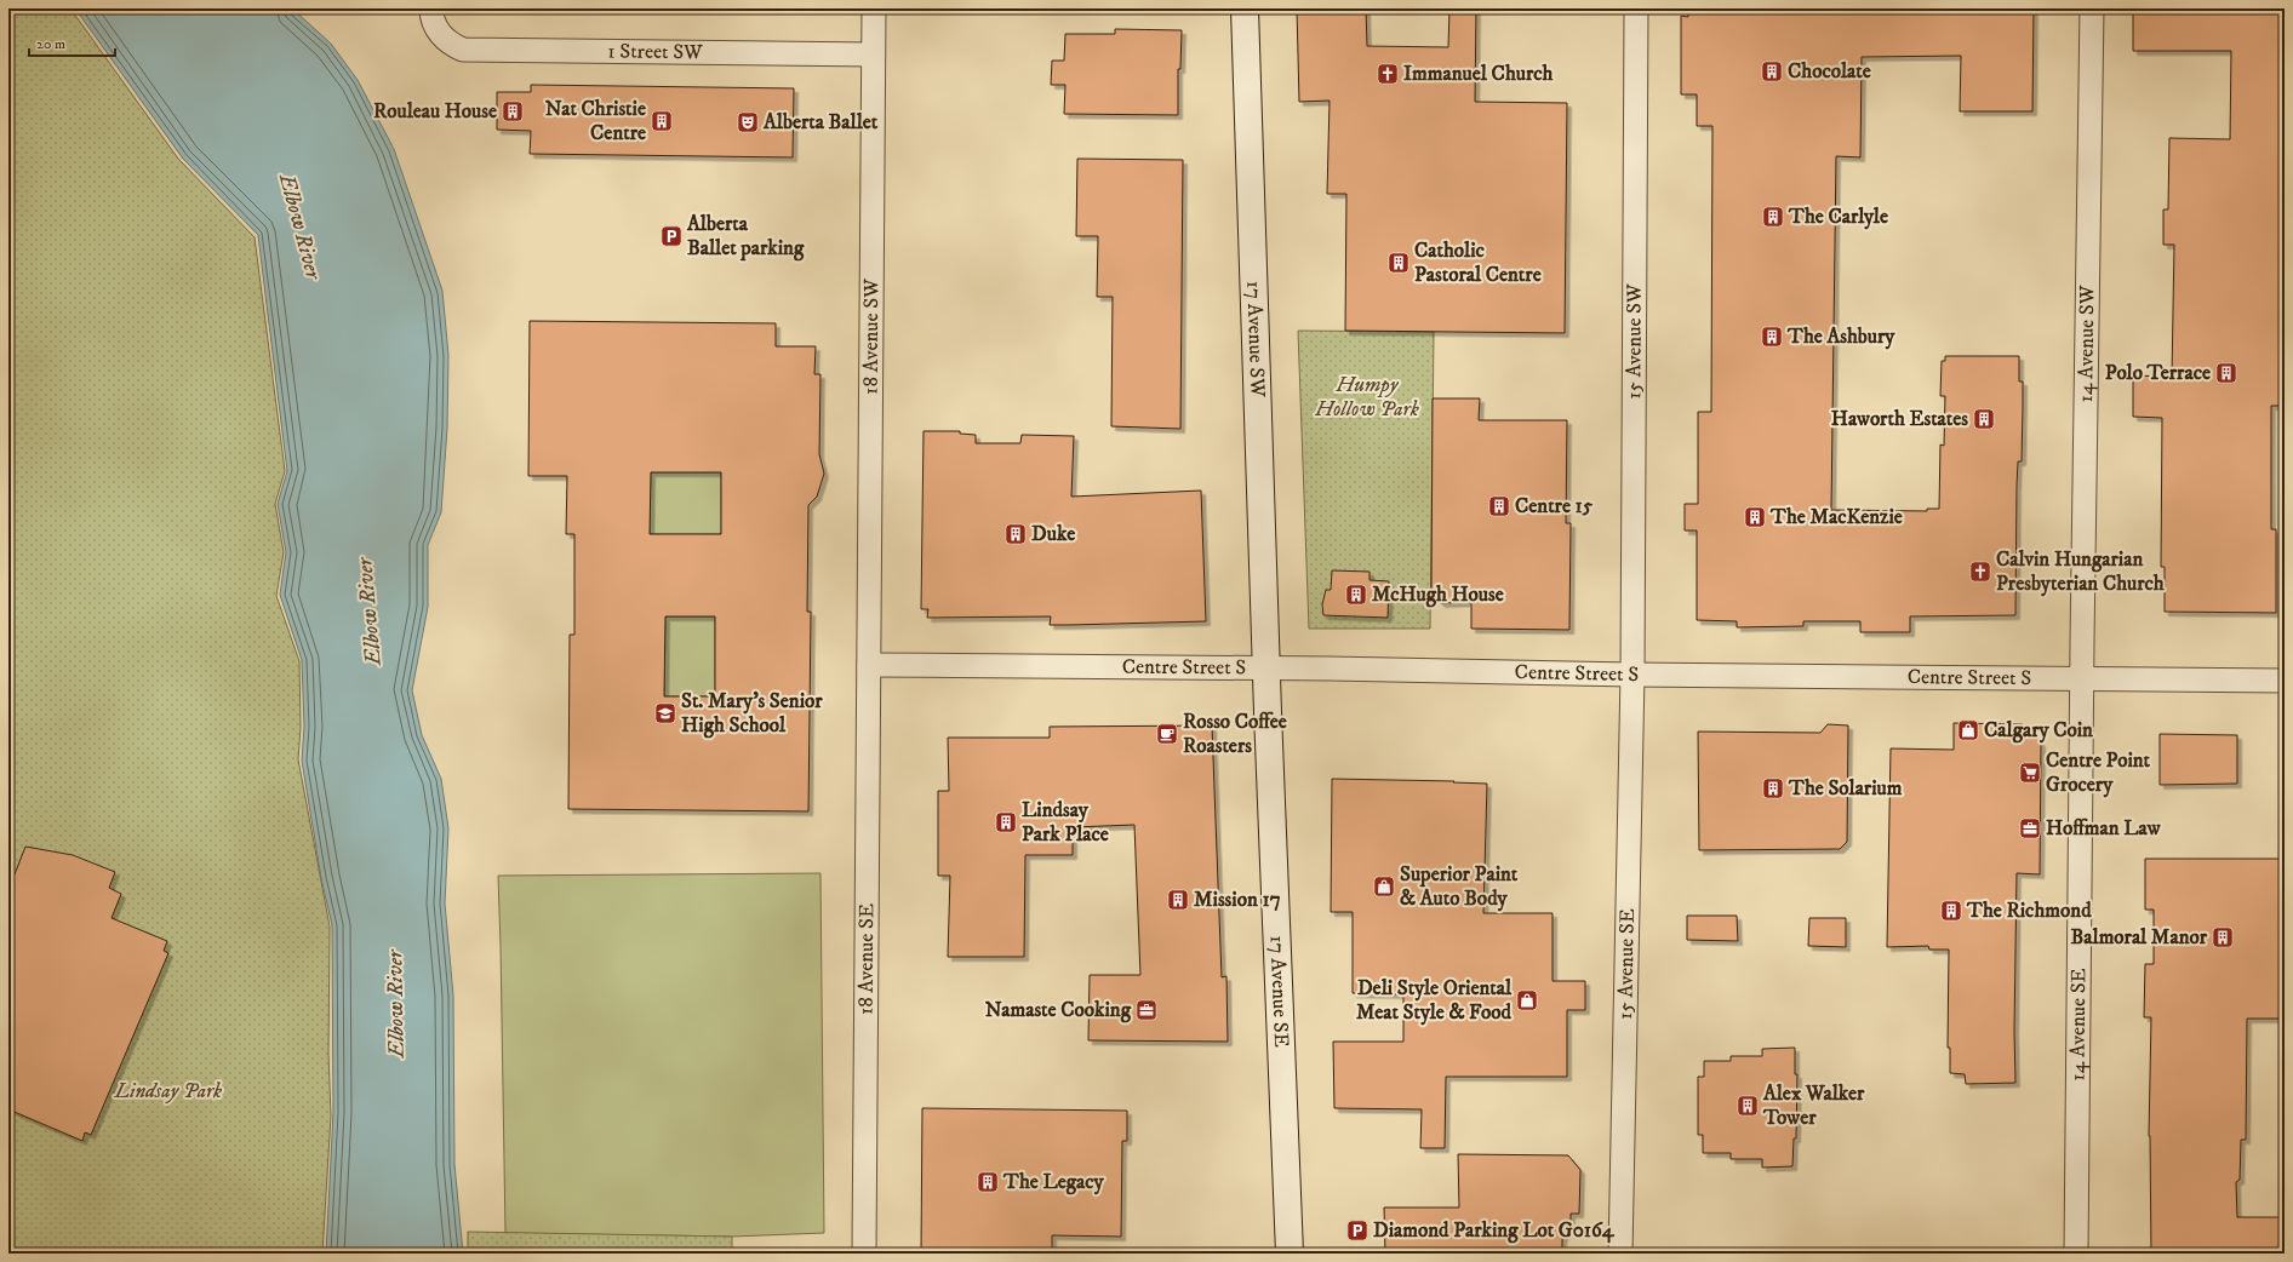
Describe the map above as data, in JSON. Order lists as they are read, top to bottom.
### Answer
{
  "streets": {
    "main road": ["17 Avenue SW", "17 Avenue SE"],
    "street": [
      "1 Street SW",
      "18 Avenue SW",
      "15 Avenue SW",
      "14 Avenue SW",
      "Centre Street S",
      "18 Avenue SE",
      "15 Avenue SE",
      "14 Avenue SE"
    ]
  },
  "crossings": [
    ["1 Street SW", "18 Avenue SW"],
    ["18 Avenue SW", "Centre Street S"],
    ["18 Avenue SW", "18 Avenue SE"],
    ["17 Avenue SW", "Centre Street S"],
    ["17 Avenue SW", "17 Avenue SE"],
    ["15 Avenue SW", "Centre Street S"],
    ["15 Avenue SW", "15 Avenue SE"],
    ["14 Avenue SW", "Centre Street S"],
    ["14 Avenue SW", "14 Avenue SE"],
    ["Centre Street S", "18 Avenue SE"],
    ["Centre Street S", "15 Avenue SE"],
    ["Centre Street S", "17 Avenue SE"],
    ["Centre Street S", "14 Avenue SE"]
  ],
  "water": ["Elbow River"],
  "parks": ["Humpy Hollow Park", "Lindsay Park"],
  "places": {
    "building": [
      "Chocolate",
      "Rouleau House",
      "Nat Christie Centre",
      "The Carlyle",
      "Catholic Pastoral Centre",
      "The Ashbury",
      "Polo Terrace",
      "Haworth Estates",
      "Centre 15",
      "The MacKenzie",
      "Duke",
      "McHugh House",
      "The Solarium",
      "Lindsay Park Place",
      "Mission 17",
      "The Richmond",
      "Balmoral Manor",
      "Alex Walker Tower",
      "The Legacy"
    ],
    "church": ["Immanuel Church", "Calvin Hungarian Presbyterian Church"],
    "theatre": ["Alberta Ballet"],
    "parking": ["Alberta Ballet parking", "Diamond Parking Lot G0164"],
    "school or university": ["St. Mary's Senior High School"],
    "shop": ["Calgary Coin", "Superior Paint & Auto Body", "Deli Style Oriental Meat Style & Food"],
    "cafe": ["Rosso Coffee Roasters"],
    "supermarket": ["Centre Point Grocery"],
    "office": ["Hoffman Law", "Namaste Cooking"]
  },
  "scale_bar": "20 m"
}
